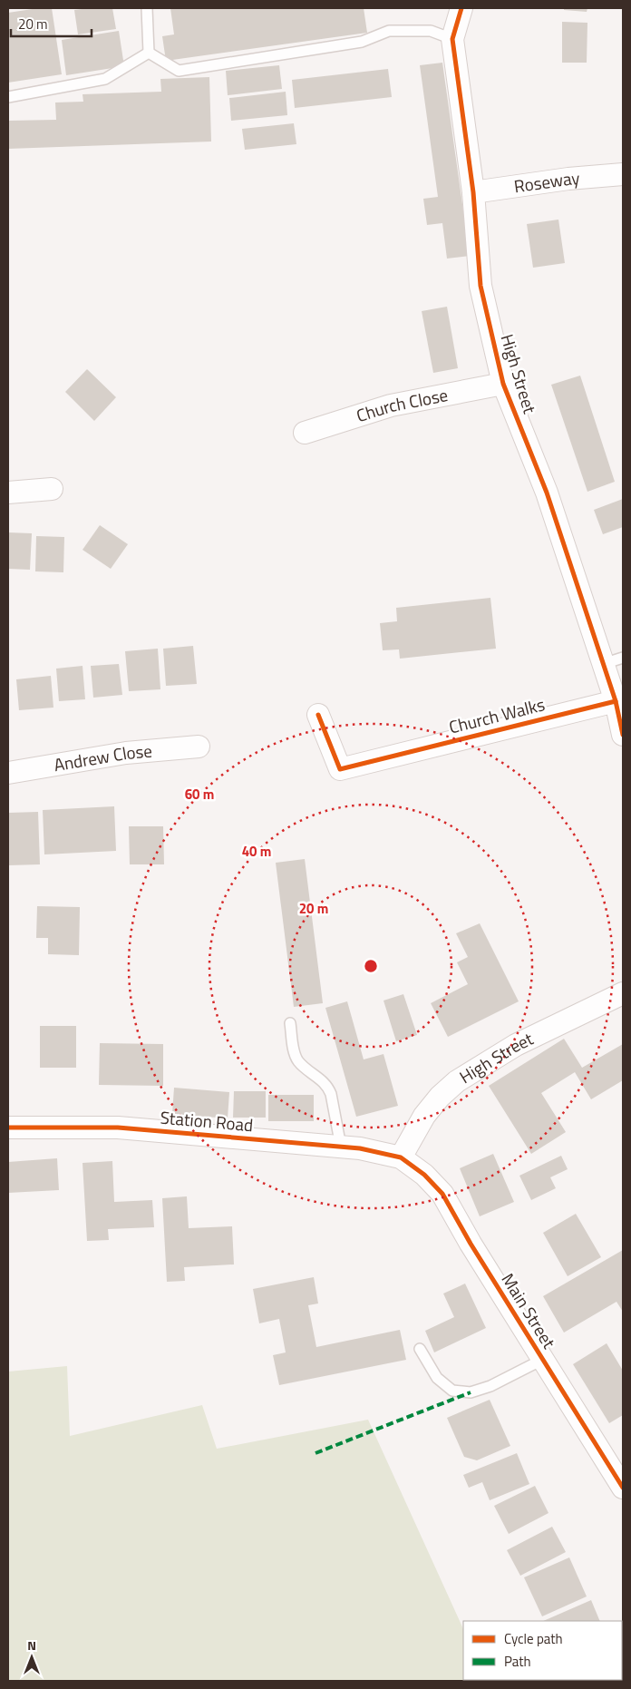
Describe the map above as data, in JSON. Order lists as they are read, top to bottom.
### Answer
{
  "streets": {
    "street": [
      "Roseway",
      "High Street",
      "Church Close",
      "Church Walks",
      "Andrew Close",
      "Station Road",
      "Main Street"
    ]
  },
  "crossings": [
    ["Roseway", "High Street"],
    ["High Street", "Church Close"],
    ["High Street", "Church Walks"],
    ["High Street", "Station Road"],
    ["High Street", "Main Street"],
    ["Station Road", "Main Street"]
  ],
  "legend": ["Cycle path", "Path"],
  "scale_bar": "20 m",
  "north": "top",
  "rings": ["60 m", "40 m", "20 m"]
}
